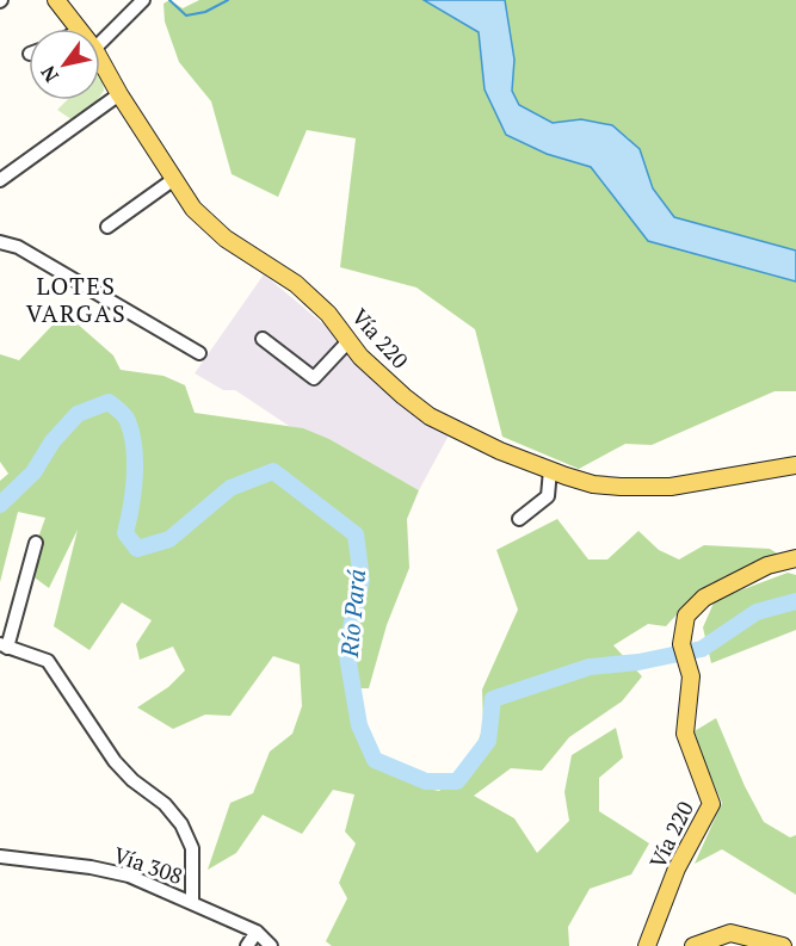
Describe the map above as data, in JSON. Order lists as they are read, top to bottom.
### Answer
{
  "streets": {
    "main road": ["Vía 220"],
    "street": ["Vía 308"]
  },
  "districts": ["LOTES VARGAS"],
  "water": ["Río Pará"],
  "north": "bottom left"
}
